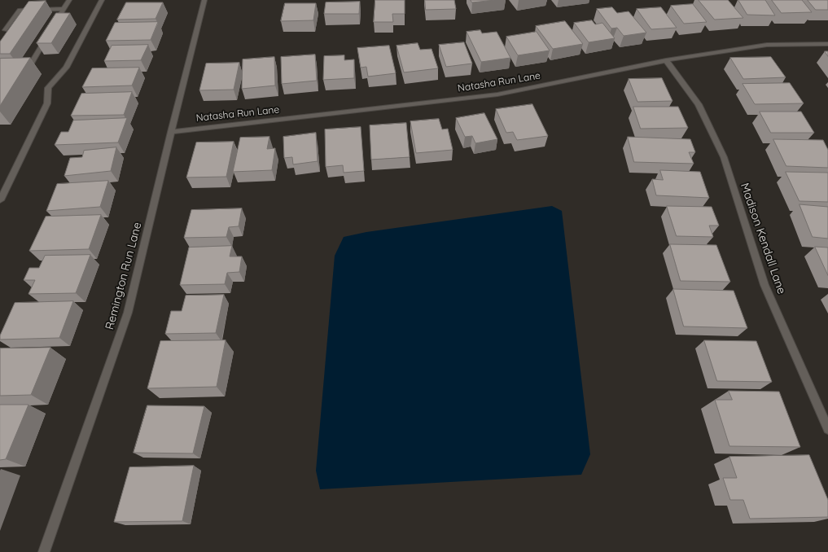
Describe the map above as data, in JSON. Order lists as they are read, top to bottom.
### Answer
{
  "streets": {
    "street": ["Natasha Run Lane", "Madison Kendall Lane", "Remington Run Lane"]
  },
  "crossings": [
    ["Natasha Run Lane", "Madison Kendall Lane"],
    ["Natasha Run Lane", "Remington Run Lane"]
  ]
}
